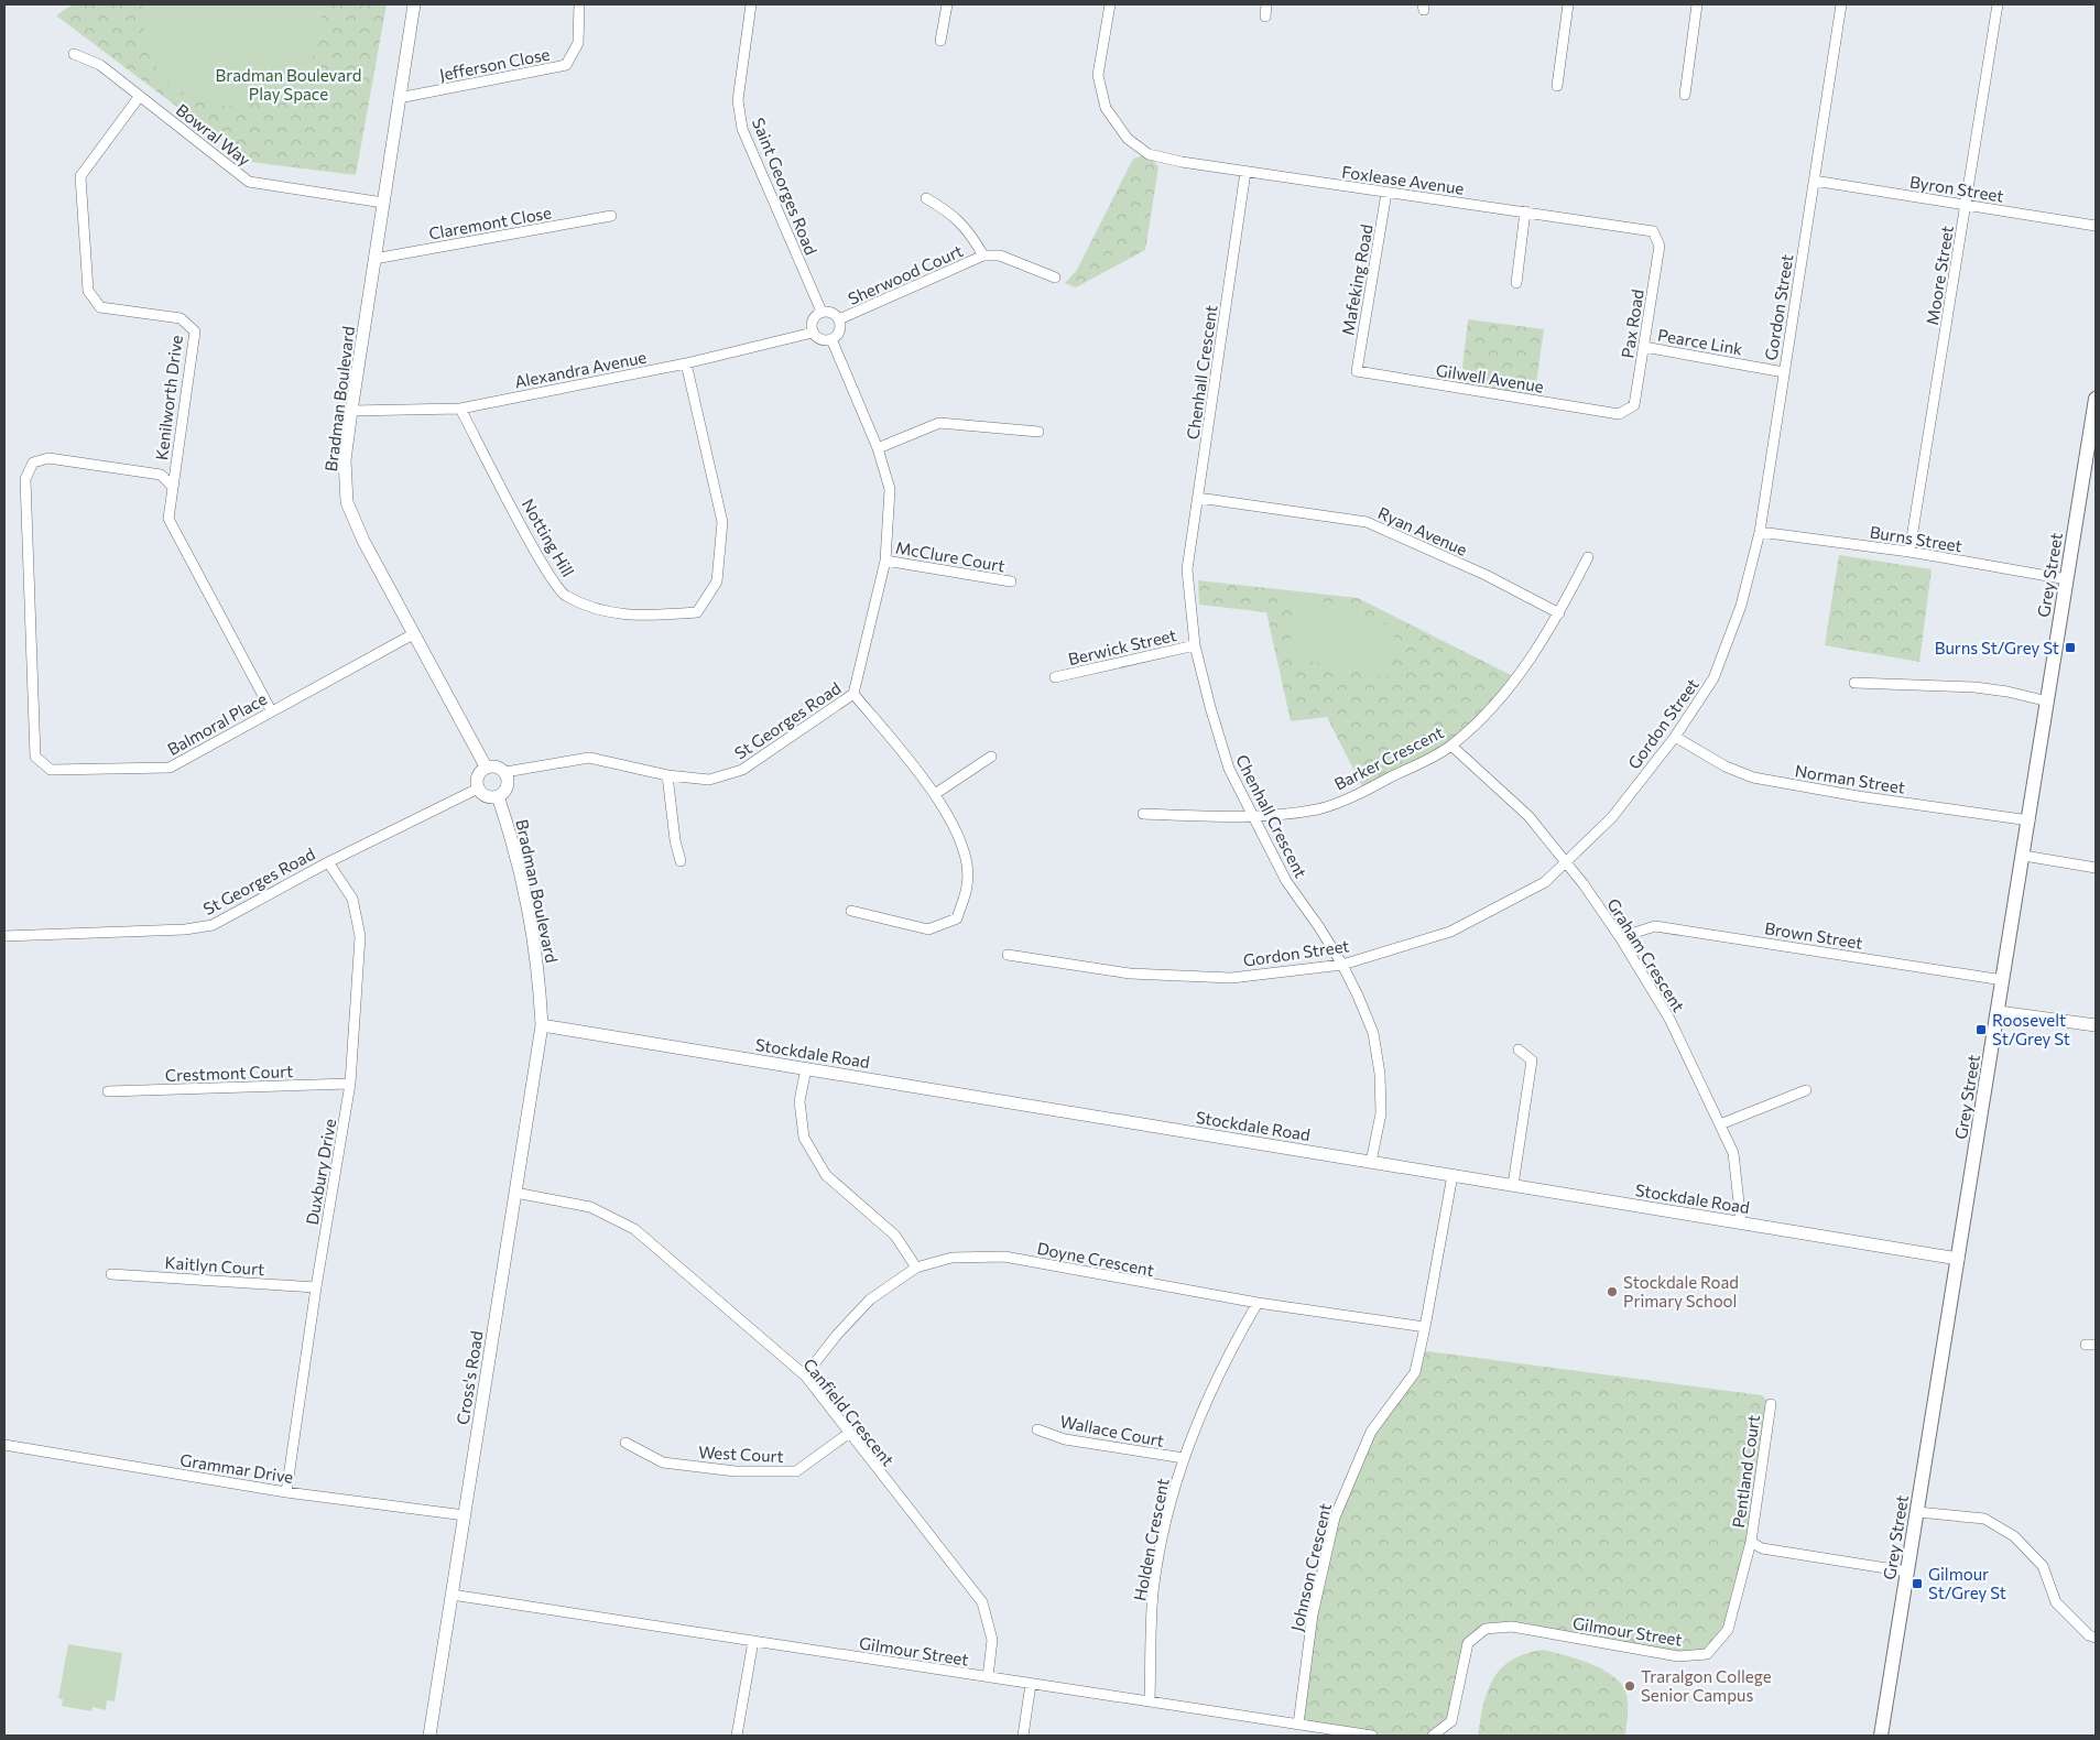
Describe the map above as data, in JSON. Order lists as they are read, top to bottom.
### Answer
{
  "streets": {
    "main road": ["Grey Street"],
    "street": [
      "Jefferson Close",
      "Bowral Way",
      "Foxlease Avenue",
      "Saint Georges Road",
      "Byron Street",
      "Claremont Close",
      "Sherwood Court",
      "Moore Street",
      "Mafeking Road",
      "Gordon Street",
      "Pax Road",
      "Pearce Link",
      "Alexandra Avenue",
      "Chenhall Crescent",
      "Gilwell Avenue",
      "Kenilworth Drive",
      "Bradman Boulevard",
      "Ryan Avenue",
      "Notting Hill",
      "Burns Street",
      "McClure Court",
      "Berwick Street",
      "St Georges Road",
      "Balmoral Place",
      "Barker Crescent",
      "Norman Street",
      "Brown Street",
      "Graham Crescent",
      "Stockdale Road",
      "Crestmont Court",
      "Duxbury Drive",
      "Doyne Crescent",
      "Kaitlyn Court",
      "Cross's Road",
      "Canfield Crescent",
      "Wallace Court",
      "West Court",
      "Grammar Drive",
      "Pentland Court",
      "Holden Crescent",
      "Johnson Crescent",
      "Gilmour Street"
    ]
  },
  "crossings": [
    ["Jefferson Close", "Bradman Boulevard"],
    ["Bowral Way", "Kenilworth Drive"],
    ["Bowral Way", "Bradman Boulevard"],
    ["Foxlease Avenue", "Mafeking Road"],
    ["Foxlease Avenue", "Pax Road"],
    ["Foxlease Avenue", "Chenhall Crescent"],
    ["Saint Georges Road", "Sherwood Court"],
    ["Saint Georges Road", "Alexandra Avenue"],
    ["Saint Georges Road", "St Georges Road"],
    ["Byron Street", "Moore Street"],
    ["Byron Street", "Gordon Street"],
    ["Claremont Close", "Bradman Boulevard"],
    ["Sherwood Court", "Alexandra Avenue"],
    ["Sherwood Court", "St Georges Road"],
    ["Moore Street", "Burns Street"],
    ["Mafeking Road", "Gilwell Avenue"],
    ["Gordon Street", "Pearce Link"],
    ["Gordon Street", "Chenhall Crescent"],
    ["Gordon Street", "Burns Street"],
    ["Gordon Street", "Norman Street"],
    ["Gordon Street", "Graham Crescent"],
    ["Pax Road", "Pearce Link"],
    ["Pax Road", "Gilwell Avenue"],
    ["Alexandra Avenue", "Bradman Boulevard"],
    ["Alexandra Avenue", "Notting Hill"],
    ["Alexandra Avenue", "St Georges Road"],
    ["Chenhall Crescent", "Ryan Avenue"],
    ["Chenhall Crescent", "Berwick Street"],
    ["Chenhall Crescent", "Barker Crescent"],
    ["Chenhall Crescent", "Stockdale Road"],
    ["Kenilworth Drive", "Balmoral Place"],
    ["Bradman Boulevard", "St Georges Road"],
    ["Bradman Boulevard", "Balmoral Place"],
    ["Bradman Boulevard", "Stockdale Road"],
    ["Bradman Boulevard", "Cross's Road"],
    ["Ryan Avenue", "Barker Crescent"],
    ["Burns Street", "Grey Street"],
    ["McClure Court", "St Georges Road"],
    ["Grey Street", "Norman Street"],
    ["Grey Street", "Brown Street"],
    ["Grey Street", "Stockdale Road"],
    ["St Georges Road", "Duxbury Drive"],
    ["Barker Crescent", "Graham Crescent"],
    ["Brown Street", "Graham Crescent"],
    ["Graham Crescent", "Stockdale Road"],
    ["Stockdale Road", "Cross's Road"],
    ["Stockdale Road", "Johnson Crescent"],
    ["Crestmont Court", "Duxbury Drive"],
    ["Duxbury Drive", "Kaitlyn Court"],
    ["Duxbury Drive", "Grammar Drive"],
    ["Doyne Crescent", "Canfield Crescent"],
    ["Doyne Crescent", "Holden Crescent"],
    ["Doyne Crescent", "Johnson Crescent"],
    ["Cross's Road", "Canfield Crescent"],
    ["Cross's Road", "Grammar Drive"],
    ["Cross's Road", "Gilmour Street"],
    ["Canfield Crescent", "West Court"],
    ["Canfield Crescent", "Gilmour Street"],
    ["Wallace Court", "Holden Crescent"],
    ["Pentland Court", "Gilmour Street"],
    ["Holden Crescent", "Gilmour Street"],
    ["Johnson Crescent", "Gilmour Street"]
  ],
  "parks": ["Bradman Boulevard Play Space"],
  "places": {
    "transit": ["Burns St/Grey St", "Roosevelt St/Grey St", "Gilmour St/Grey St"],
    "other": ["Stockdale Road Primary School", "Traralgon College Senior Campus"]
  }
}
